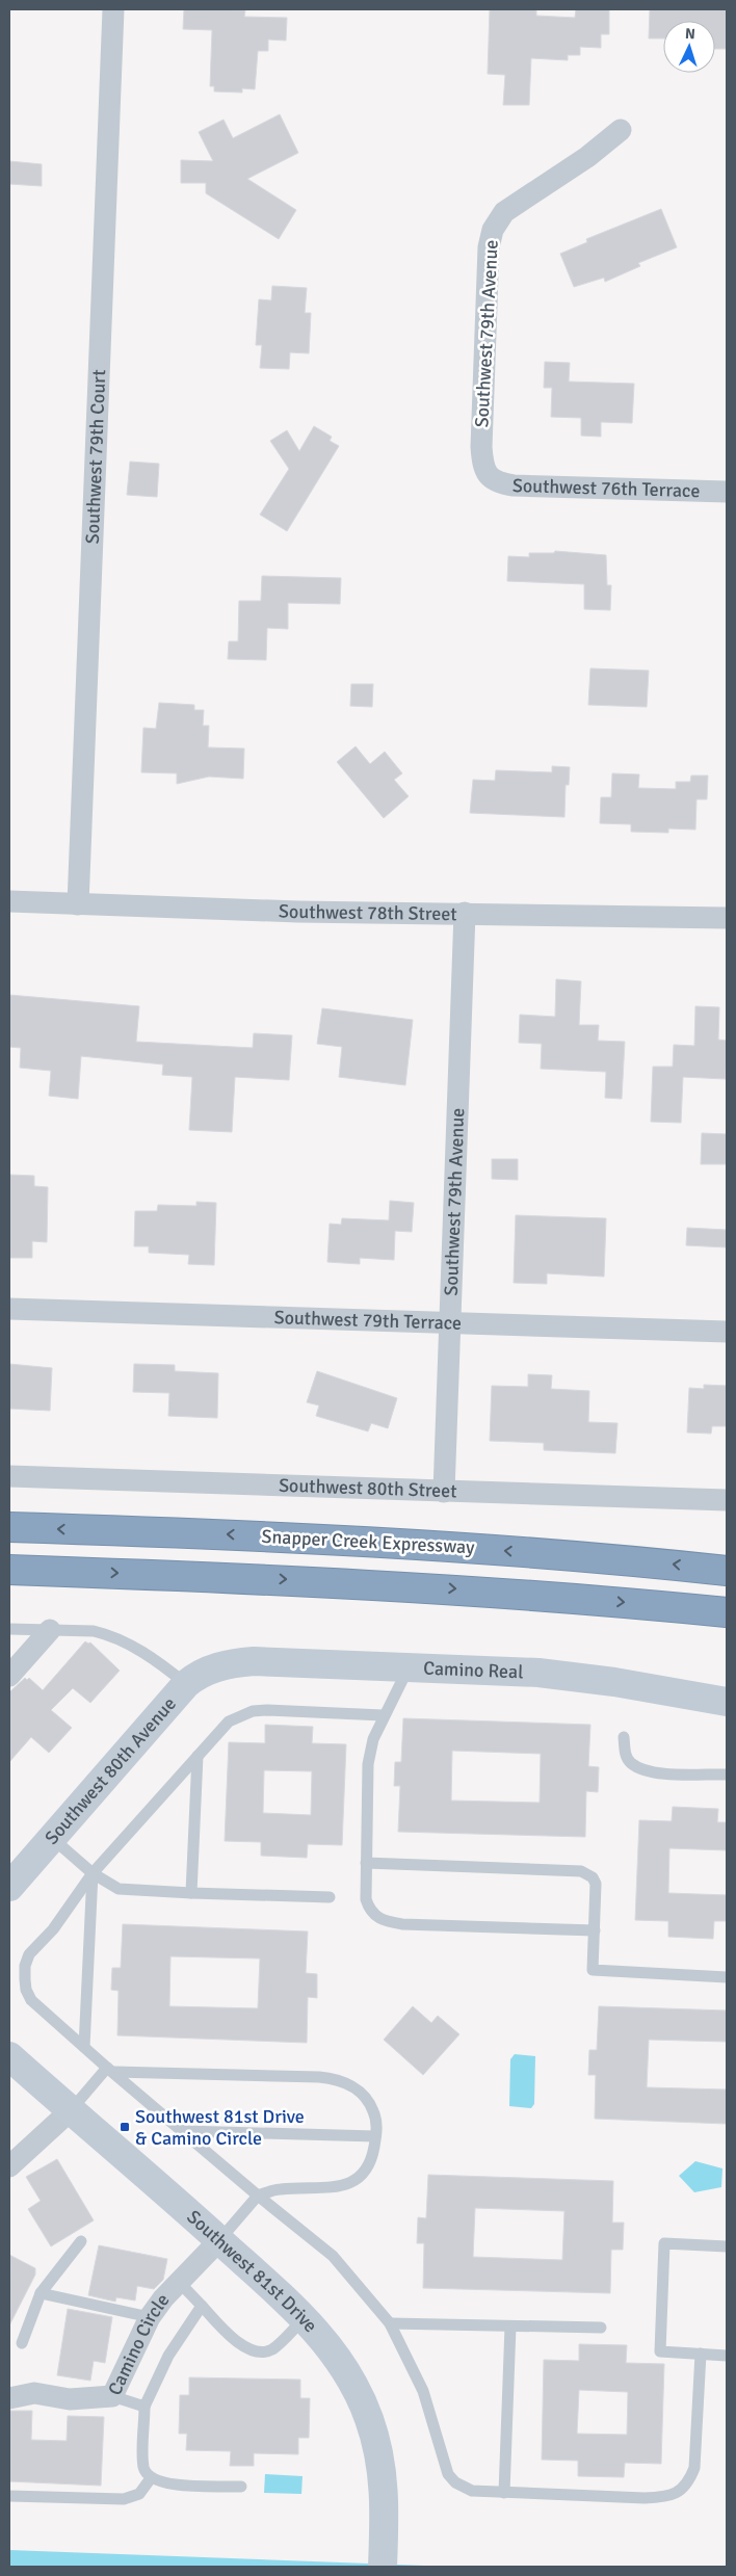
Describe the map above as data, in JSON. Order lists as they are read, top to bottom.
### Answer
{
  "streets": {
    "highway": ["Snapper Creek Expressway"],
    "street": [
      "Southwest 79th Avenue",
      "Southwest 79th Court",
      "Southwest 76th Terrace",
      "Southwest 78th Street",
      "Southwest 79th Terrace",
      "Southwest 80th Street",
      "Camino Real",
      "Southwest 80th Avenue",
      "Southwest 81st Drive",
      "Camino Circle"
    ]
  },
  "crossings": [
    ["Southwest 79th Avenue", "Southwest 76th Terrace"],
    ["Southwest 79th Avenue", "Southwest 78th Street"],
    ["Southwest 79th Avenue", "Southwest 79th Terrace"],
    ["Southwest 79th Avenue", "Southwest 80th Street"],
    ["Southwest 79th Court", "Southwest 78th Street"],
    ["Camino Real", "Southwest 80th Avenue"],
    ["Southwest 81st Drive", "Camino Circle"]
  ],
  "places": {
    "transit": ["Southwest 81st Drive & Camino Circle"]
  },
  "north": "top"
}
